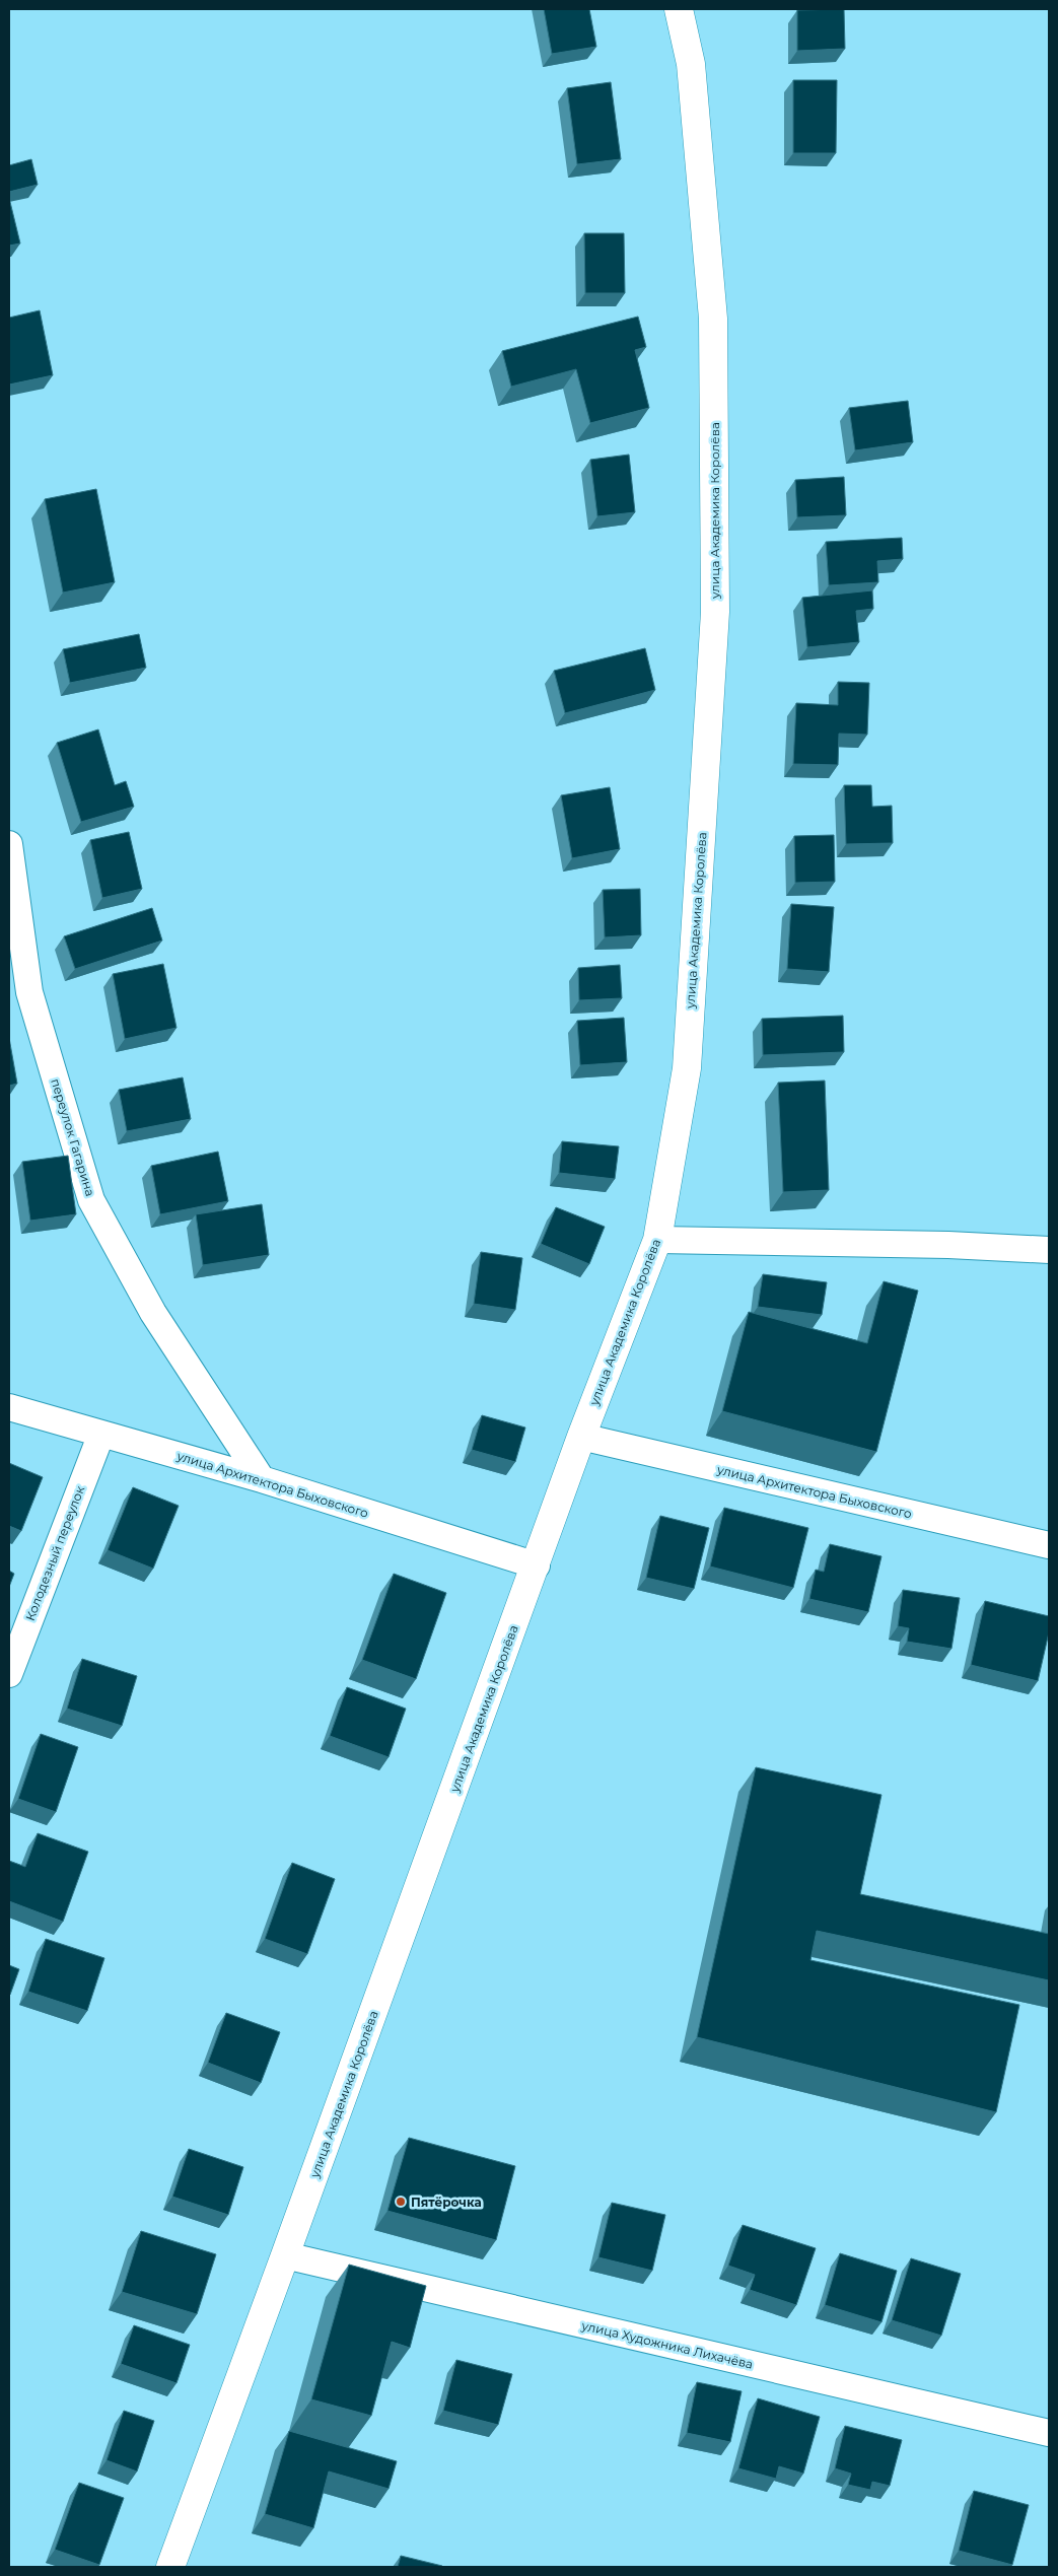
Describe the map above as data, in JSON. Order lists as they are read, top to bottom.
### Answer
{
  "streets": {
    "street": [
      "улица Академика Королёва",
      "переулок Гагарина",
      "улица Архитектора Быховского",
      "Колодезный переулок",
      "улица Художника Лихачёва"
    ]
  },
  "crossings": [
    ["улица Академика Королёва", "улица Архитектора Быховского"],
    ["улица Академика Королёва", "улица Художника Лихачёва"],
    ["переулок Гагарина", "улица Архитектора Быховского"],
    ["улица Архитектора Быховского", "Колодезный переулок"]
  ],
  "places": ["Пятёрочка"]
}
